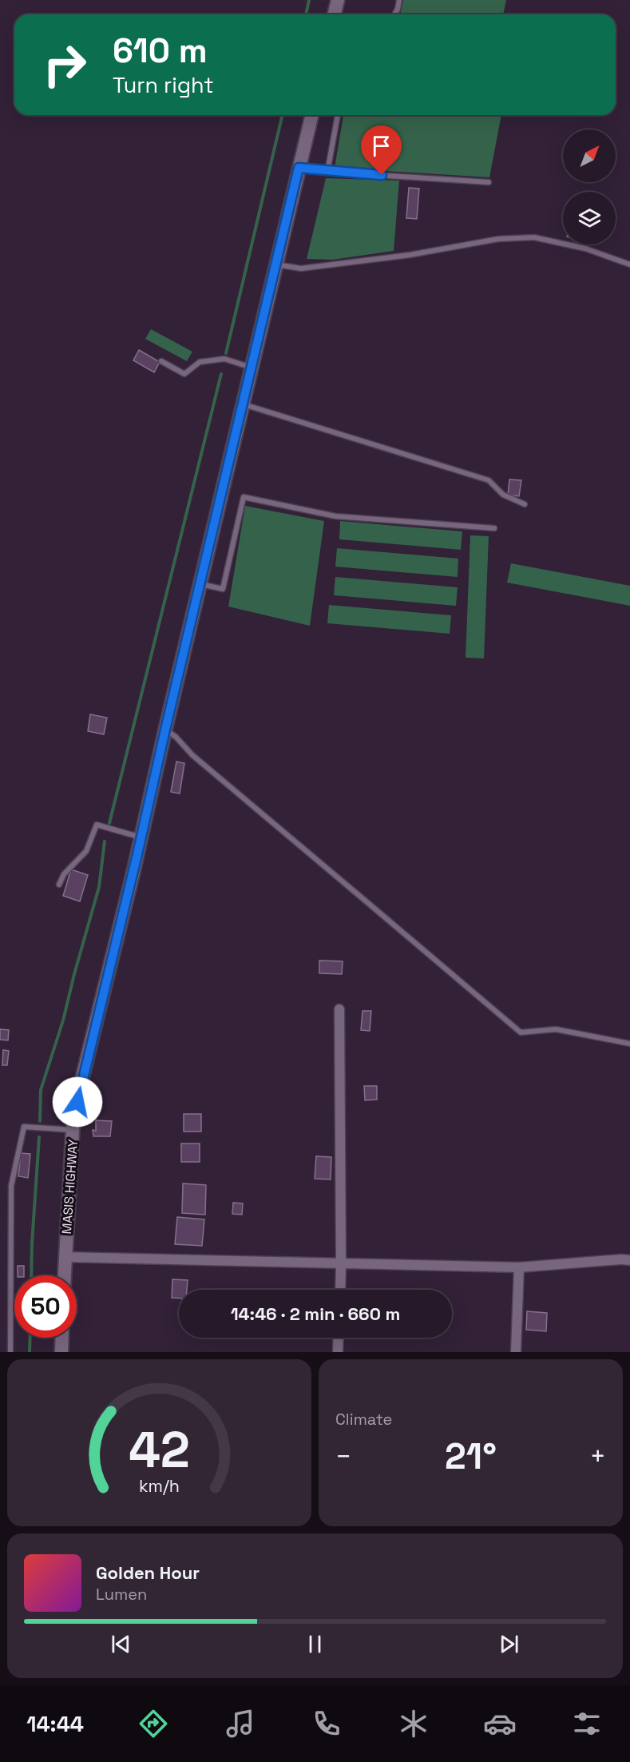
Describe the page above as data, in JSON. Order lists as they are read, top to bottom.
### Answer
{
  "streets": {
    "main road": ["MASIS HIGHWAY"]
  },
  "north": "top right",
  "page": {
    "turn": ["610 m", "Turn right"],
    "limit": "50",
    "trip": "14:46 · 2 min · 660 m",
    "tile": "Climate",
    "heat": ["−", "21°", "+"],
    "song": ["Golden Hour", "Lumen"],
    "tabs": "14:44",
    "gauge": ["42", "km/h"]
  }
}
